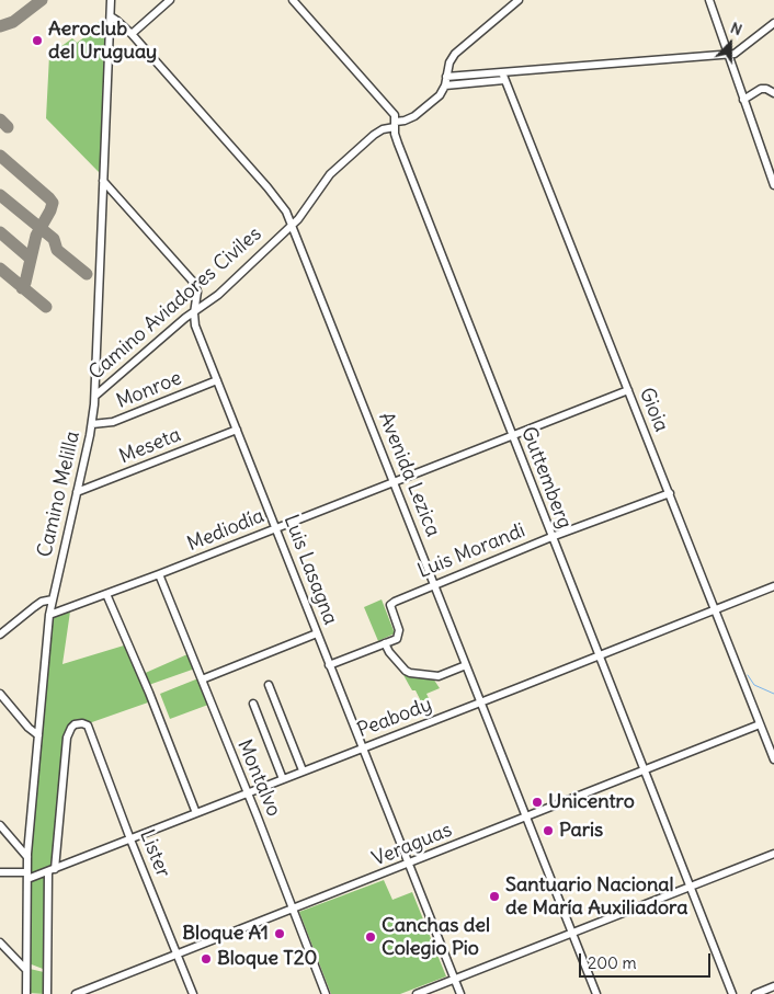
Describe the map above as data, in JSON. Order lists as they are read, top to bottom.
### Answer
{
  "streets": {
    "street": [
      "Camino Aviadores Civiles",
      "Monroe",
      "Gioia",
      "Meseta",
      "Avenida Lezica",
      "Guttemberg",
      "Camino Melilla",
      "Mediodía",
      "Luis Morandi",
      "Luis Lasagna",
      "Peabody",
      "Montalvo",
      "Veraguas",
      "Lister"
    ]
  },
  "crossings": [
    ["Camino Aviadores Civiles", "Avenida Lezica"],
    ["Camino Aviadores Civiles", "Guttemberg"],
    ["Camino Aviadores Civiles", "Camino Melilla"],
    ["Camino Aviadores Civiles", "Luis Lasagna"],
    ["Monroe", "Camino Melilla"],
    ["Monroe", "Luis Lasagna"],
    ["Gioia", "Mediodía"],
    ["Gioia", "Luis Morandi"],
    ["Gioia", "Peabody"],
    ["Gioia", "Veraguas"],
    ["Meseta", "Camino Melilla"],
    ["Meseta", "Luis Lasagna"],
    ["Avenida Lezica", "Camino Melilla"],
    ["Avenida Lezica", "Mediodía"],
    ["Avenida Lezica", "Luis Morandi"],
    ["Avenida Lezica", "Peabody"],
    ["Avenida Lezica", "Veraguas"],
    ["Guttemberg", "Mediodía"],
    ["Guttemberg", "Luis Morandi"],
    ["Guttemberg", "Peabody"],
    ["Guttemberg", "Veraguas"],
    ["Camino Melilla", "Mediodía"],
    ["Camino Melilla", "Luis Lasagna"],
    ["Camino Melilla", "Peabody"],
    ["Mediodía", "Luis Lasagna"],
    ["Mediodía", "Montalvo"],
    ["Luis Lasagna", "Peabody"],
    ["Luis Lasagna", "Veraguas"],
    ["Peabody", "Montalvo"],
    ["Peabody", "Lister"],
    ["Montalvo", "Veraguas"],
    ["Veraguas", "Lister"]
  ],
  "places": [
    "Aeroclub del Uruguay",
    "Unicentro",
    "Paris",
    "Santuario Nacional de María Auxiliadora",
    "Bloque A1",
    "Canchas del Colegio Pio",
    "Bloque T20"
  ],
  "scale_bar": "200 m",
  "north": "top"
}
